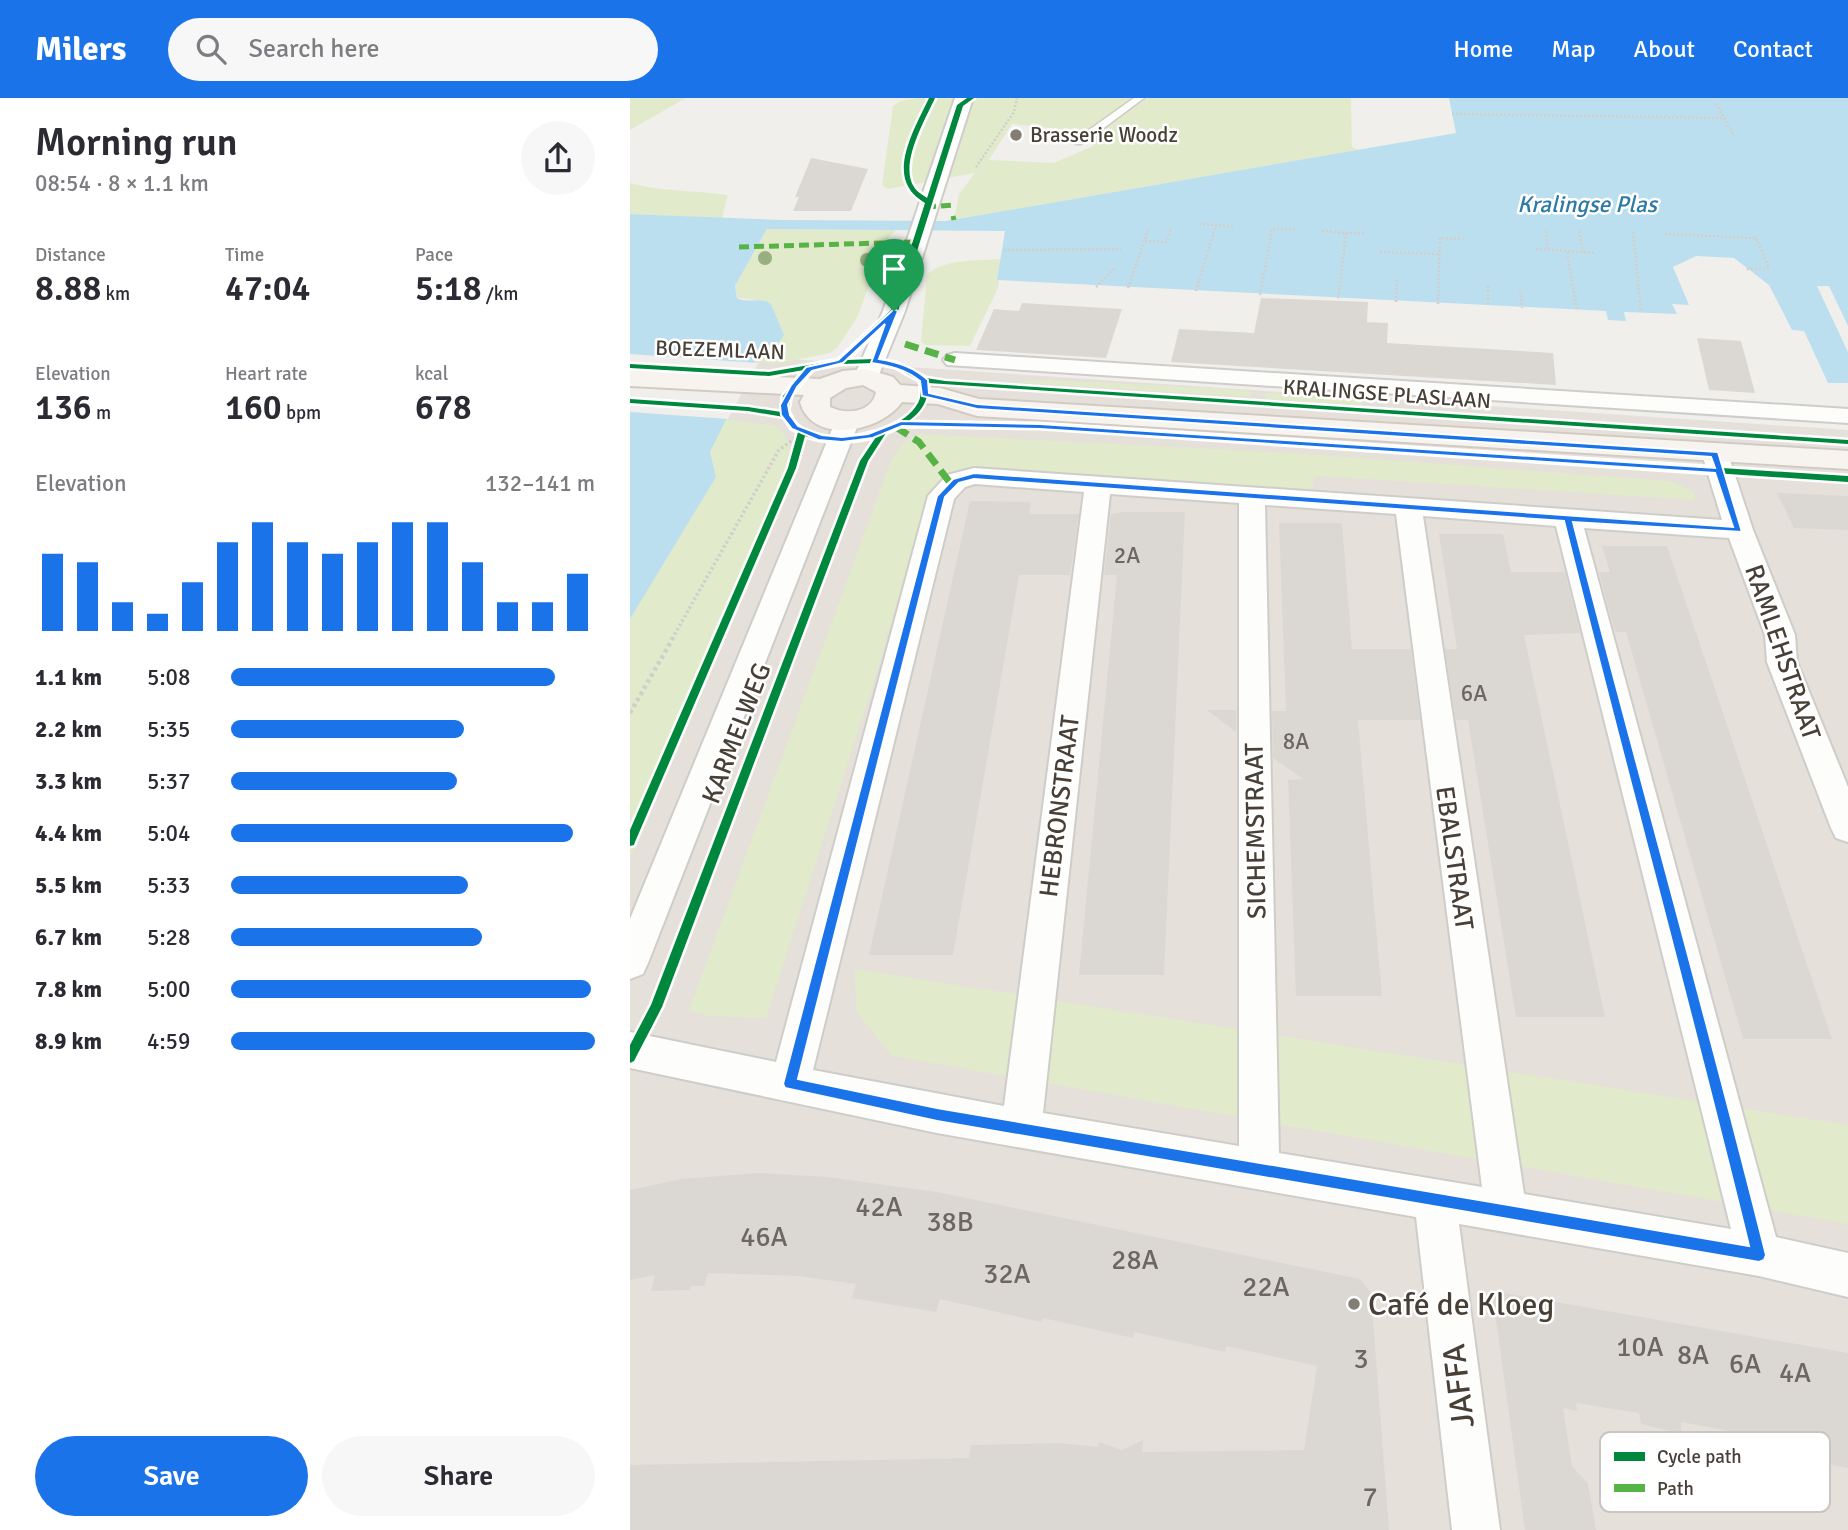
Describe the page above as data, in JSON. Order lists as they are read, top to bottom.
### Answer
{
  "streets": {
    "main road": ["BOEZEMLAAN", "KRALINGSE PLASLAAN"],
    "street": [
      "RAMLEHSTRAAT",
      "KARMELWEG",
      "HEBRONSTRAAT",
      "SICHEMSTRAAT",
      "EBALSTRAAT",
      "JAFFA"
    ]
  },
  "crossings": [
    ["KRALINGSE PLASLAAN", "RAMLEHSTRAAT"]
  ],
  "water": ["Kralingse Plas"],
  "places": ["Brasserie Woodz", "Café de Kloeg"],
  "house_numbers": [
    "2A",
    "6A",
    "8A",
    "42A",
    "38B",
    "46A",
    "28A",
    "32A",
    "22A",
    "10A",
    "8A",
    "3",
    "6A",
    "4A",
    "7"
  ],
  "legend": ["Cycle path", "Path"],
  "page": {
    "header": "Milers",
    "search": "Search here",
    "nav": [
      "Home",
      "Map",
      "About",
      "Contact"
    ],
    "heading": ["Morning run", "08:54 · 8 × 1.1 km"],
    "stats": [
      ["Distance", "8.88 km"],
      ["Time", "47:04"],
      ["Pace", "5:18 /km"],
      ["Elevation", "136 m"],
      ["Heart rate", "160 bpm"],
      ["kcal", "678"]
    ],
    "chart": ["Elevation", "132–141 m"],
    "list": [
      {
        "name": "1.1 km",
        "note": "5:08"
      },
      {
        "name": "2.2 km",
        "note": "5:35"
      },
      {
        "name": "3.3 km",
        "note": "5:37"
      },
      {
        "name": "4.4 km",
        "note": "5:04"
      },
      {
        "name": "5.5 km",
        "note": "5:33"
      },
      {
        "name": "6.7 km",
        "note": "5:28"
      },
      {
        "name": "7.8 km",
        "note": "5:00"
      },
      {
        "name": "8.9 km",
        "note": "4:59"
      }
    ],
    "buttons": ["Save", "Share"]
  }
}
